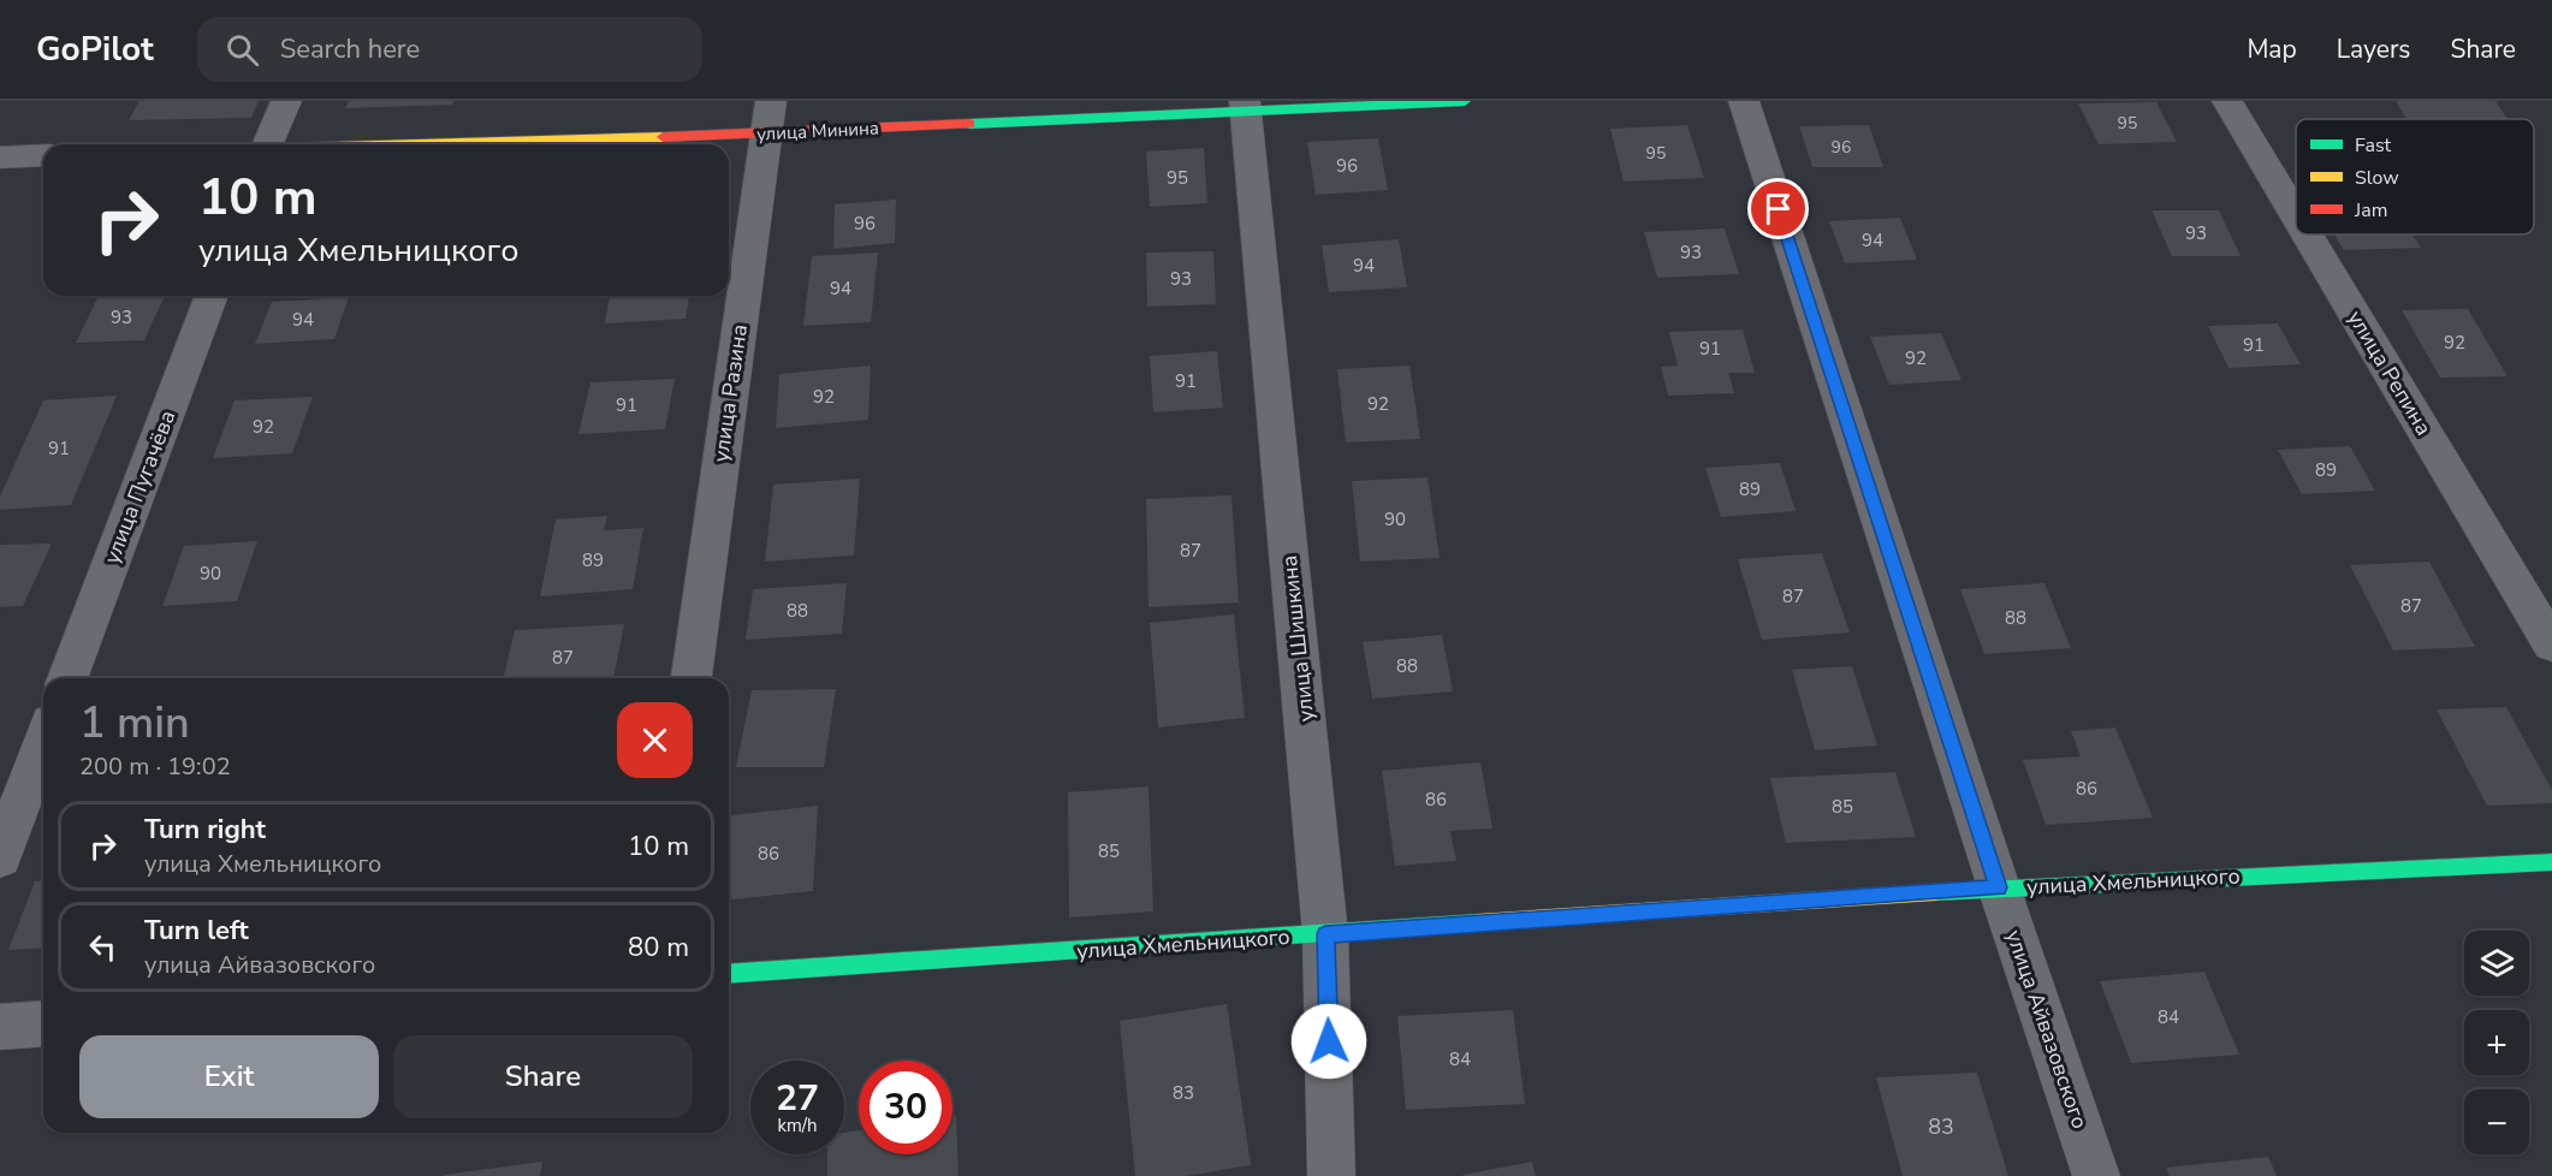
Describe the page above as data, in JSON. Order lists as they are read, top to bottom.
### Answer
{
  "streets": {
    "street": [
      "улица Минина",
      "улица Репина",
      "улица Разина",
      "улица Пугачёва",
      "улица Шишкина",
      "улица Хмельницкого",
      "улица Айвазовского"
    ]
  },
  "crossings": [
    ["улица Минина", "улица Разина"],
    ["улица Минина", "улица Шишкина"],
    ["улица Шишкина", "улица Хмельницкого"],
    ["улица Хмельницкого", "улица Айвазовского"]
  ],
  "house_numbers": [
    "95",
    "96",
    "95",
    "96",
    "95",
    "96",
    "93",
    "94",
    "93",
    "94",
    "93",
    "94",
    "93",
    "94",
    "92",
    "91",
    "91",
    "92",
    "91",
    "92",
    "92",
    "91",
    "92",
    "91",
    "89",
    "89",
    "90",
    "87",
    "89",
    "90",
    "87",
    "87",
    "88",
    "88",
    "87",
    "88",
    "86",
    "86",
    "85",
    "85",
    "86",
    "84",
    "84",
    "83",
    "83"
  ],
  "legend": ["Fast", "Slow", "Jam"],
  "page": {
    "header": "GoPilot",
    "search": "Search here",
    "nav": ["Map", "Layers", "Share"],
    "turn": ["10 m", "улица Хмельницкого"],
    "heading": ["1 min", "200 m · 19:02"],
    "list": [
      {
        "name": "Turn right",
        "note": "улица Хмельницкого",
        "value": "10 m"
      },
      {
        "name": "Turn left",
        "note": "улица Айвазовского",
        "value": "80 m"
      }
    ],
    "map_buttons": ["+", "−"],
    "buttons": ["Exit", "Share"],
    "speed": "27 km/h",
    "limit": "30"
  }
}
